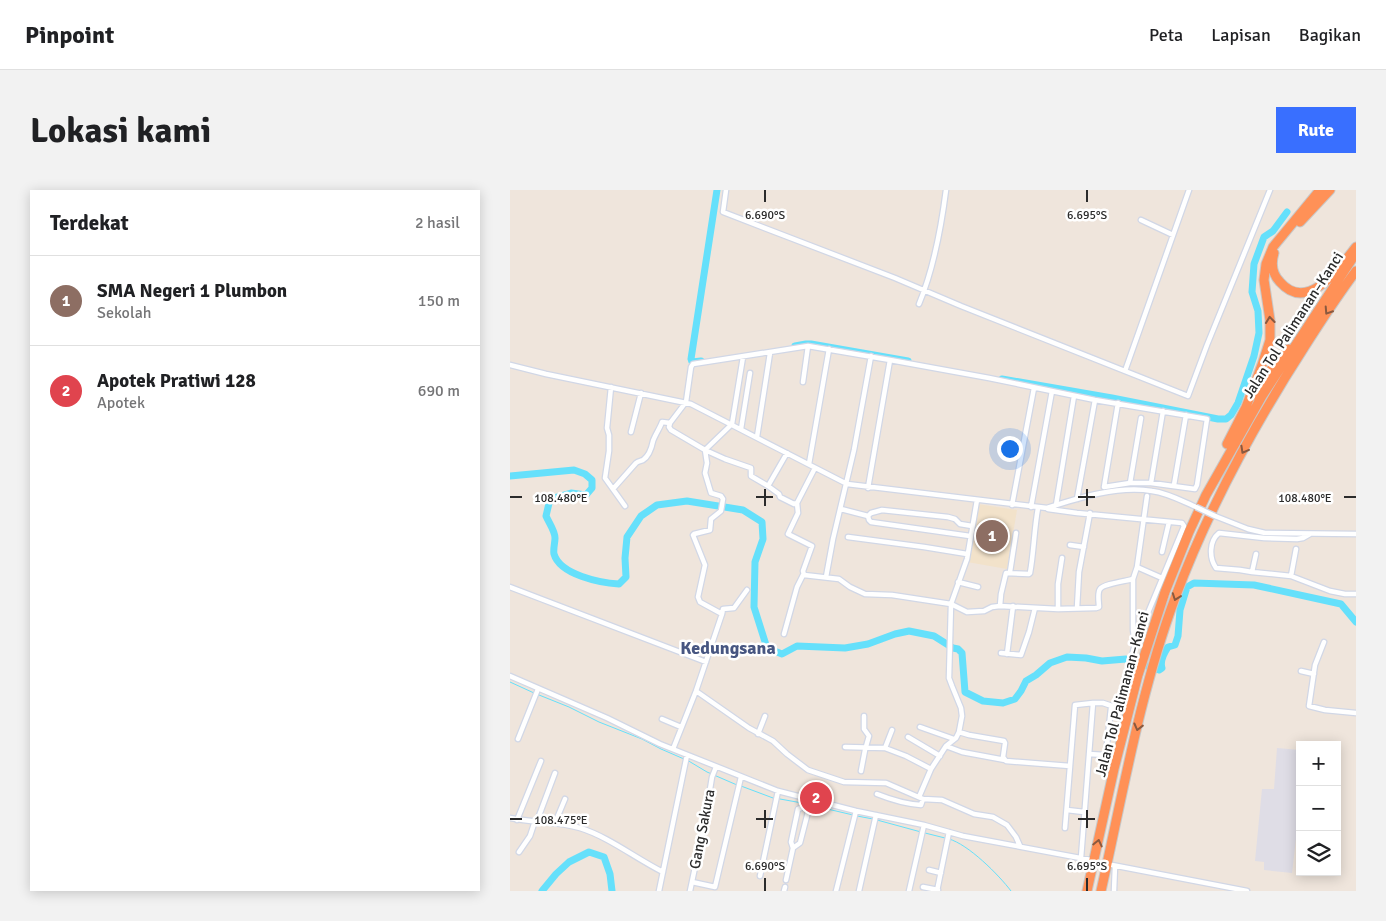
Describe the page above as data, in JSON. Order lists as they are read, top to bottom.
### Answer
{
  "streets": {
    "highway": ["Jalan Tol Palimanan–Kanci"],
    "street": ["Gang Sakura"]
  },
  "districts": ["Kedungsana"],
  "page": {
    "header": "Pinpoint",
    "nav": ["Peta", "Lapisan", "Bagikan"],
    "buttons": "Rute",
    "title": "Lokasi kami",
    "heading": ["Terdekat", "2 hasil"],
    "list": [
      {
        "mark": "1",
        "name": "SMA Negeri 1 Plumbon",
        "note": "Sekolah",
        "value": "150 m"
      },
      {
        "mark": "2",
        "name": "Apotek Pratiwi 128",
        "note": "Apotek",
        "value": "690 m"
      }
    ],
    "pins": ["1", "2"],
    "map_buttons": ["+", "−"]
  },
  "coordinates": [
    "6.690°S",
    "6.695°S",
    "108.480°E",
    "108.475°E"
  ]
}
